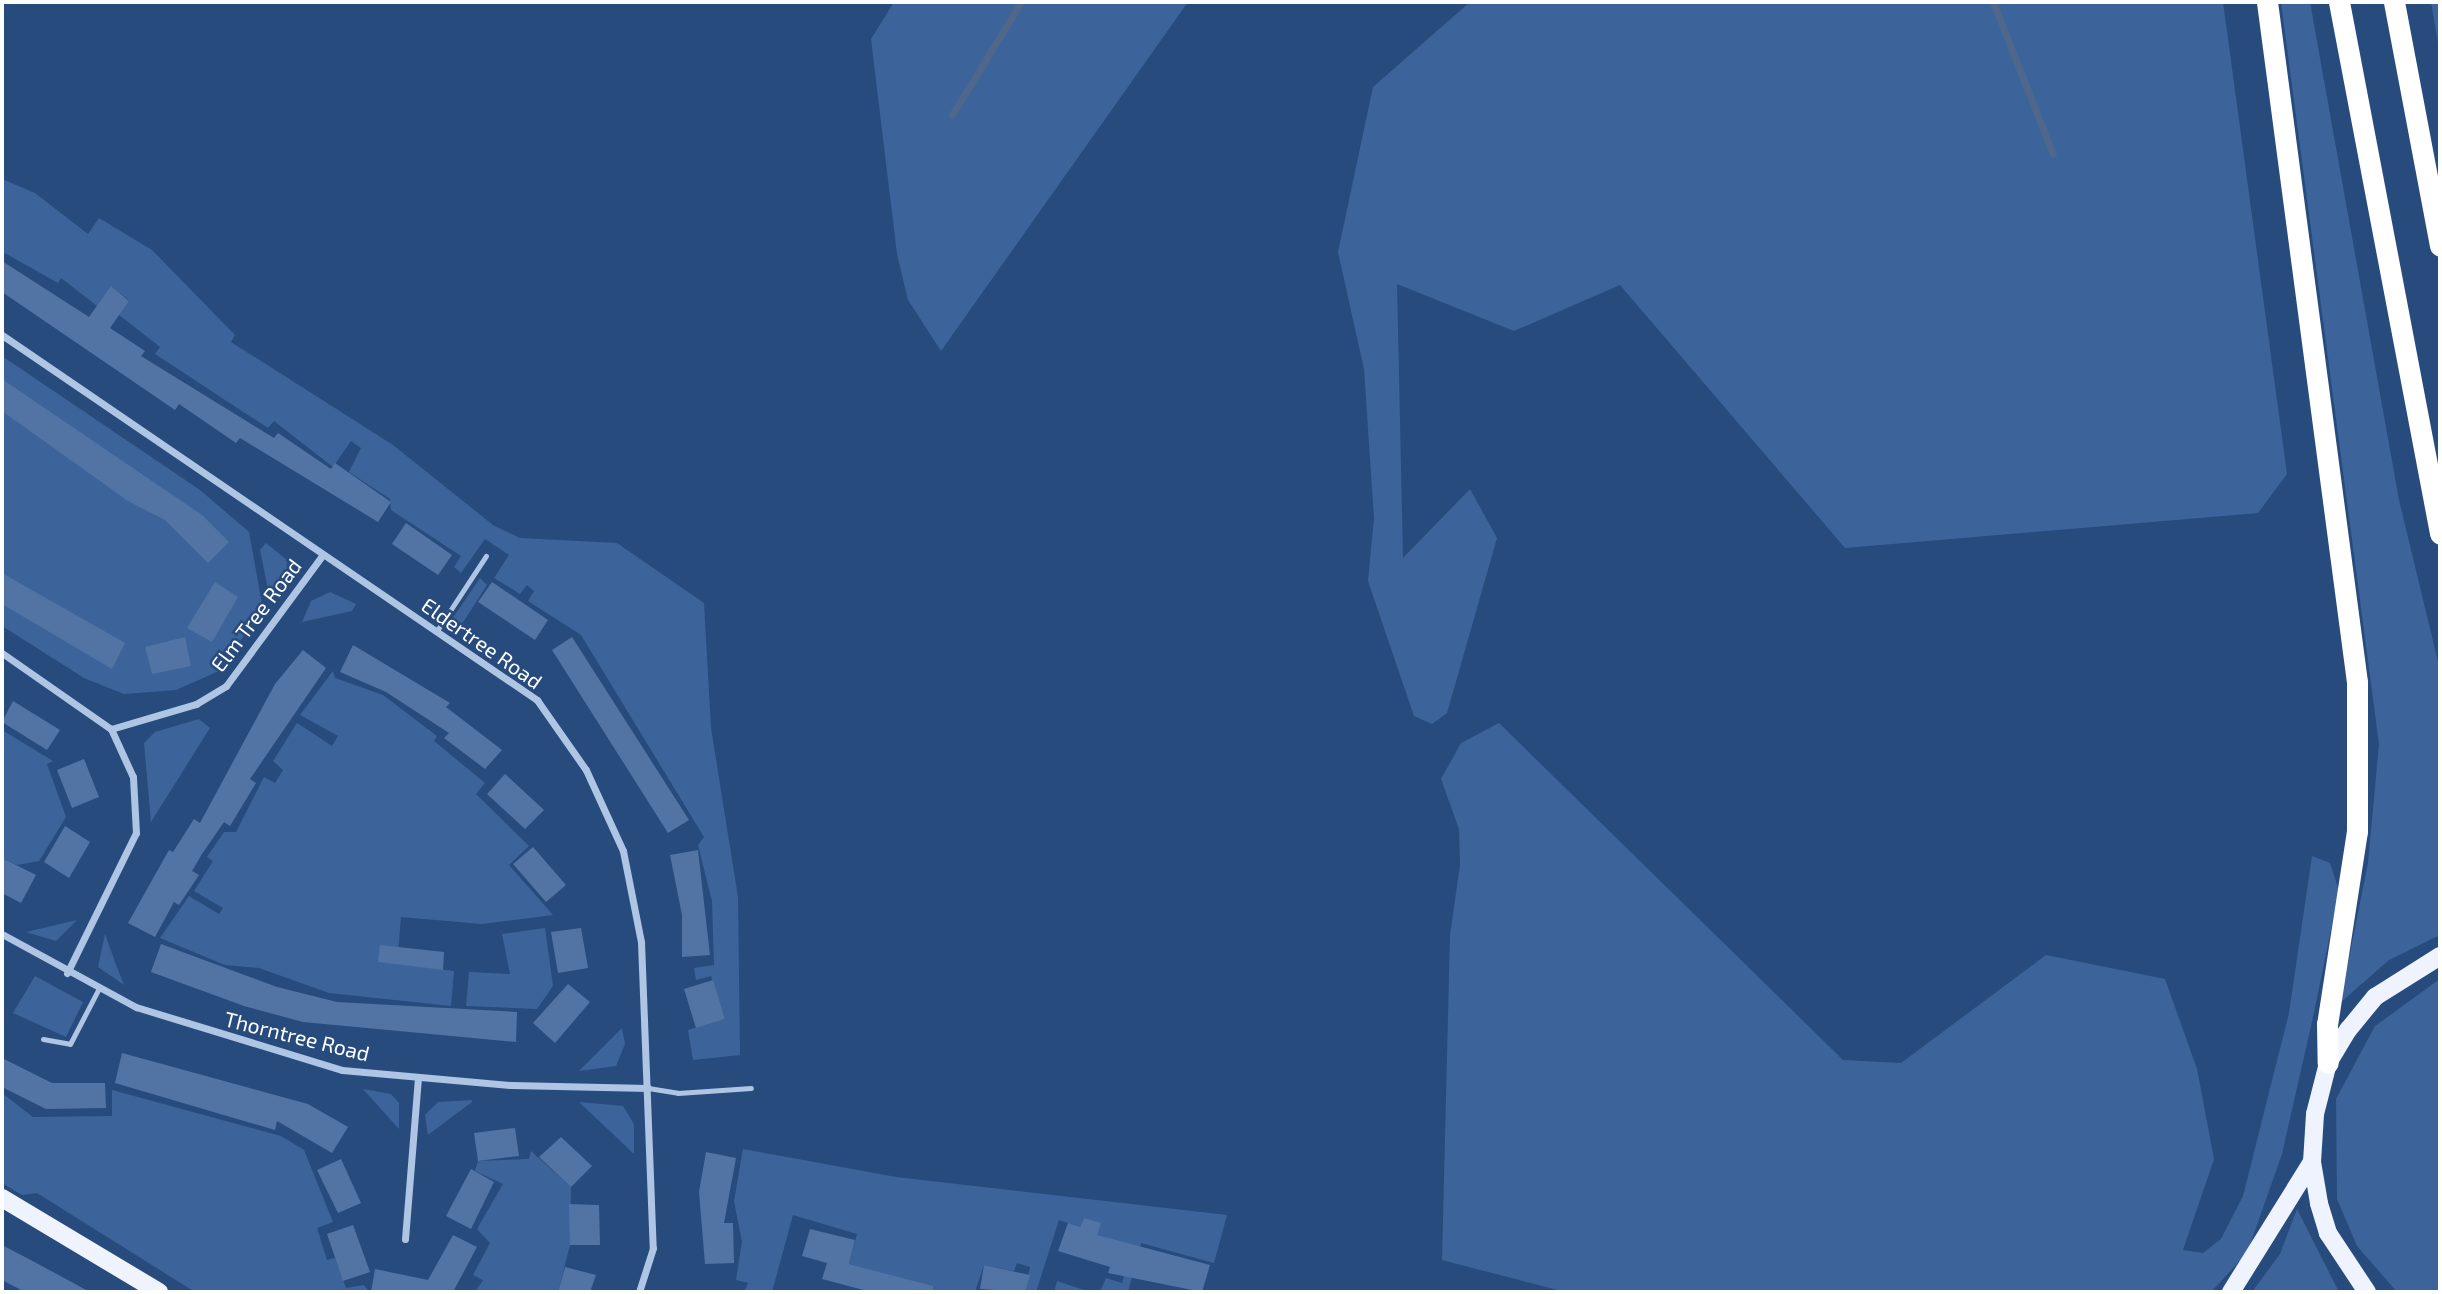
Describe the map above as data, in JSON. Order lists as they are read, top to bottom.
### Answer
{
  "streets": {
    "street": ["Elm Tree Road", "Eldertree Road", "Thorntree Road"]
  },
  "crossings": [
    ["Elm Tree Road", "Eldertree Road"],
    ["Eldertree Road", "Thorntree Road"]
  ]
}
